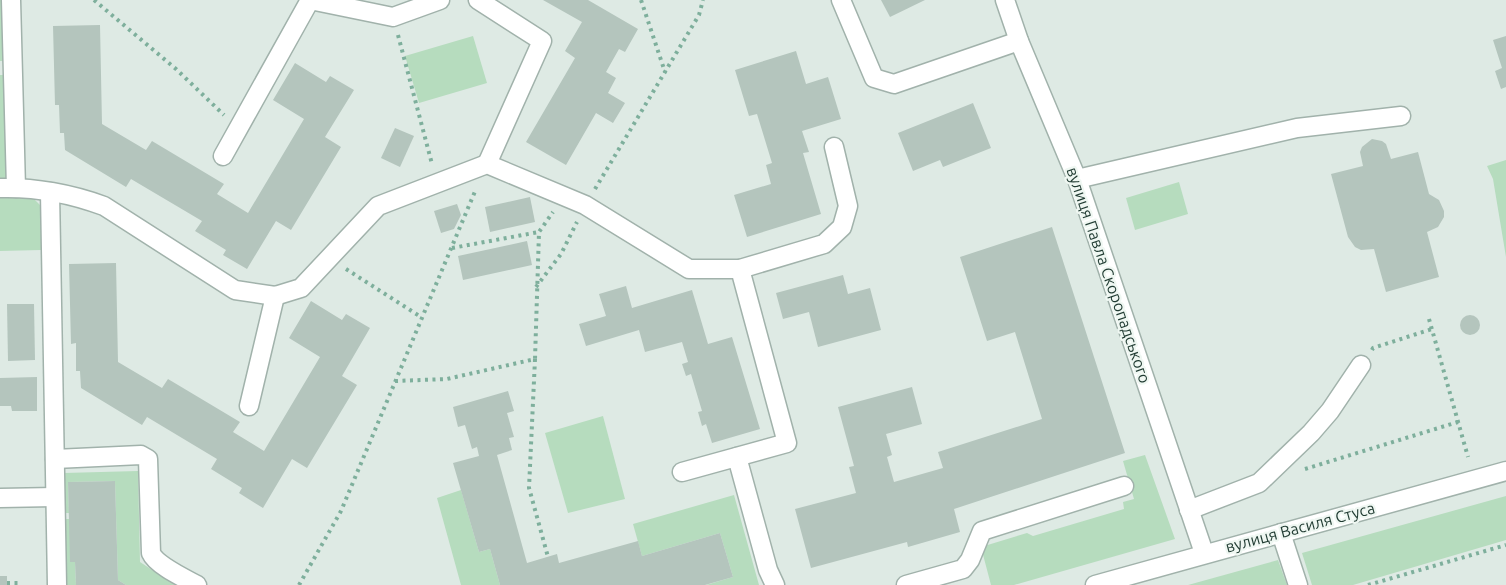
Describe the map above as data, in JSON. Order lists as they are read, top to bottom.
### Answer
{
  "streets": {
    "street": ["вулиця Павла Скоропадського", "вулиця Василя Стуса"]
  },
  "crossings": [
    ["вулиця Павла Скоропадського", "вулиця Василя Стуса"]
  ]
}
